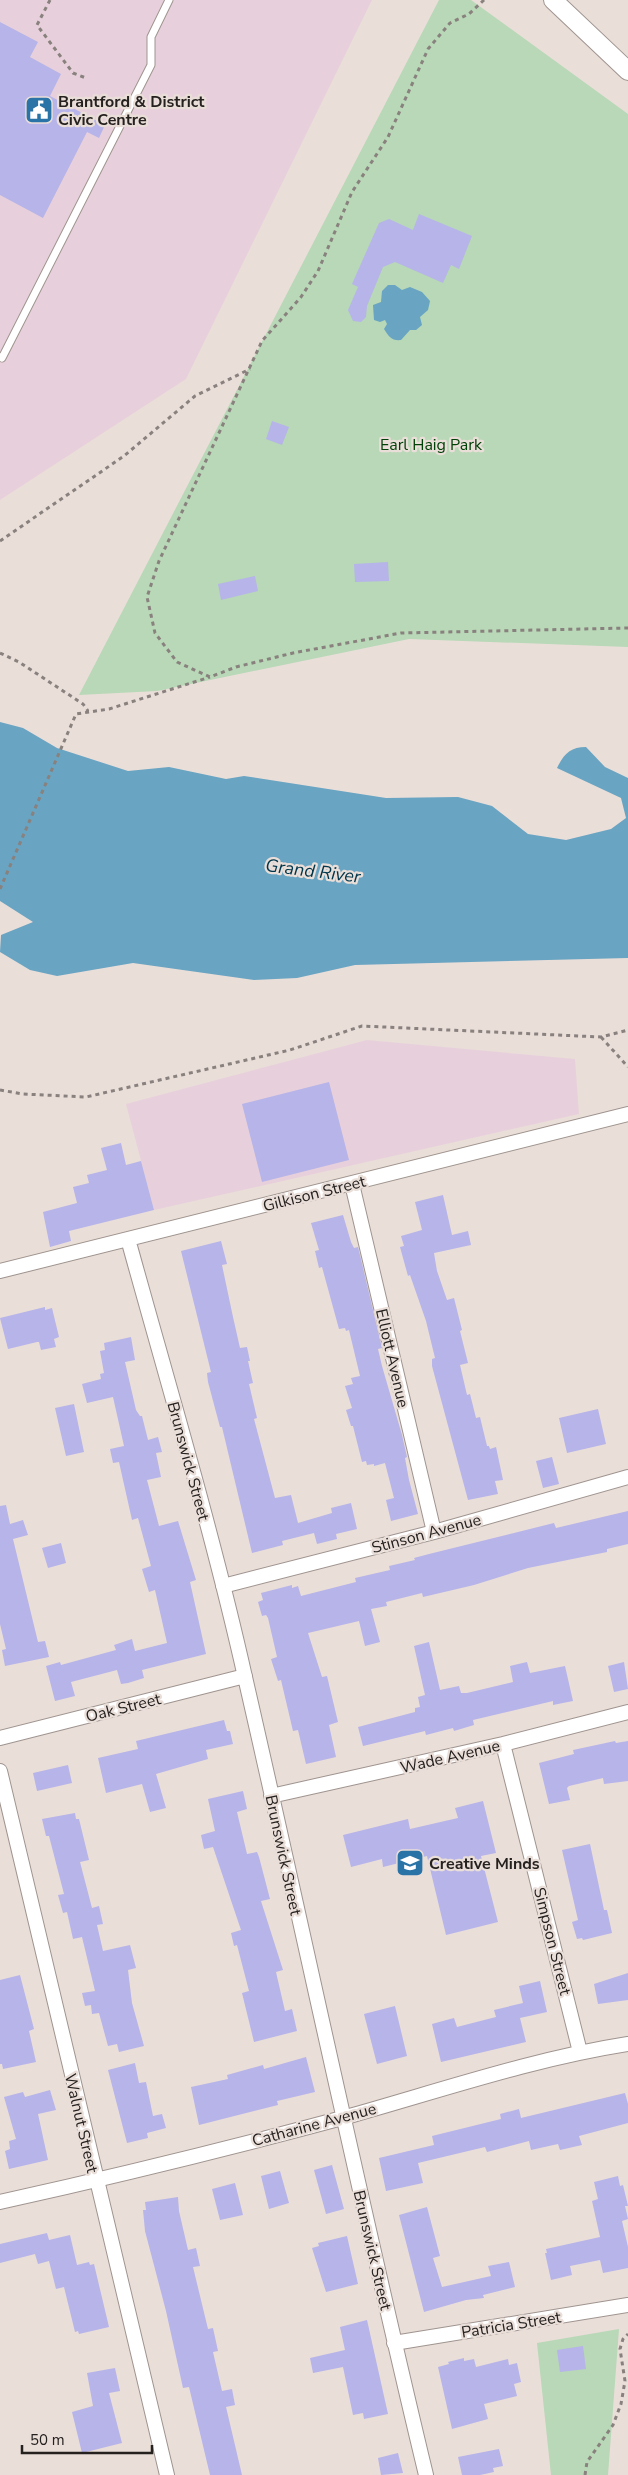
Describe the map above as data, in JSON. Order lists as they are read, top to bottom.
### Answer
{
  "streets": {
    "street": [
      "Gilkison Street",
      "Elliott Avenue",
      "Brunswick Street",
      "Stinson Avenue",
      "Oak Street",
      "Wade Avenue",
      "Simpson Street",
      "Walnut Street",
      "Catharine Avenue",
      "Patricia Street"
    ]
  },
  "crossings": [
    ["Gilkison Street", "Elliott Avenue"],
    ["Gilkison Street", "Brunswick Street"],
    ["Elliott Avenue", "Stinson Avenue"],
    ["Brunswick Street", "Stinson Avenue"],
    ["Brunswick Street", "Oak Street"],
    ["Brunswick Street", "Wade Avenue"],
    ["Brunswick Street", "Catharine Avenue"],
    ["Brunswick Street", "Patricia Street"],
    ["Wade Avenue", "Simpson Street"],
    ["Simpson Street", "Catharine Avenue"],
    ["Walnut Street", "Catharine Avenue"]
  ],
  "water": ["Grand River"],
  "parks": ["Earl Haig Park"],
  "places": {
    "public building": ["Brantford & District Civic Centre"],
    "school or university": ["Creative Minds"]
  },
  "scale_bar": "50 m"
}
